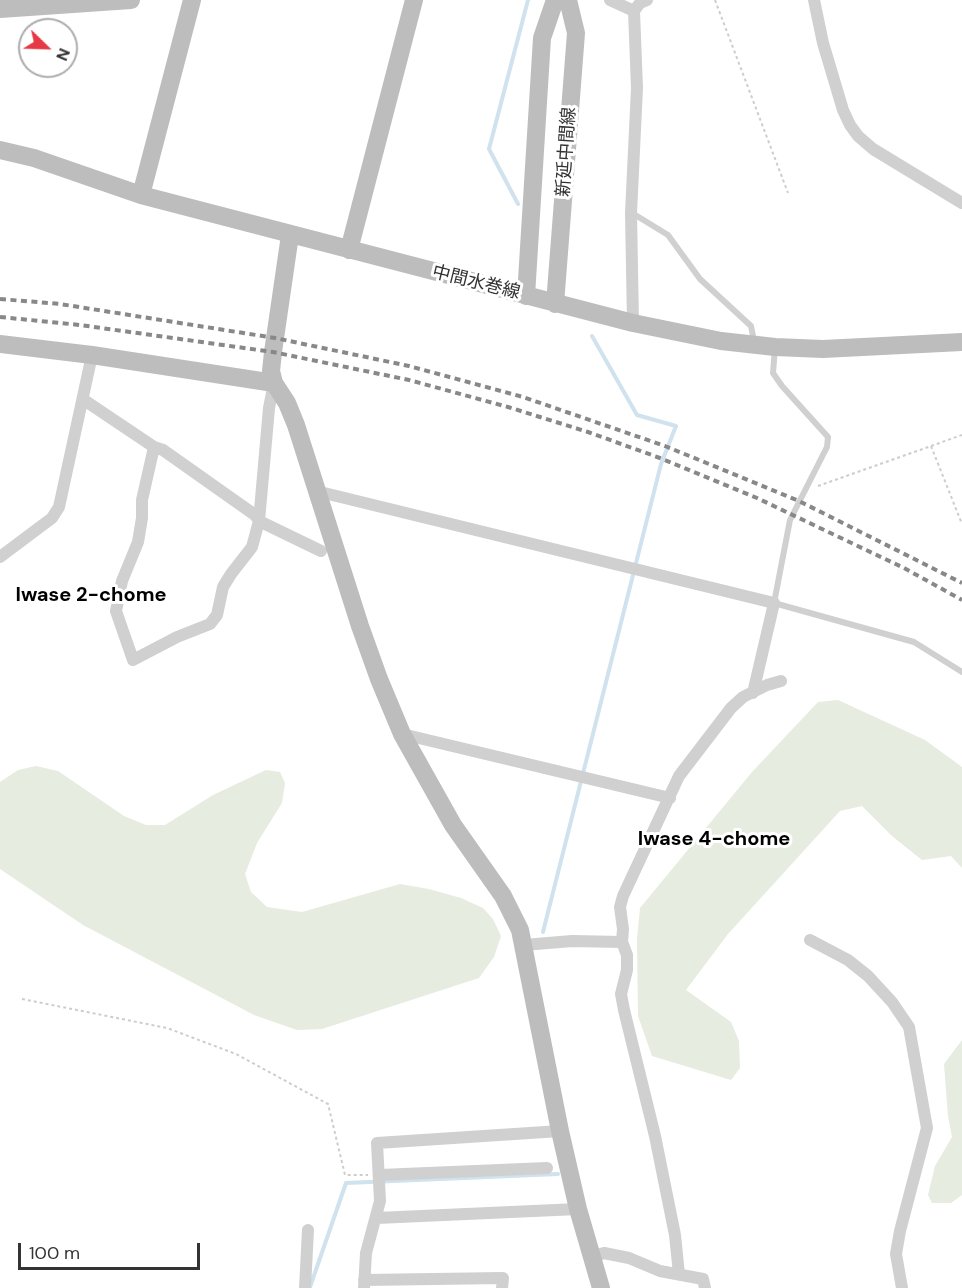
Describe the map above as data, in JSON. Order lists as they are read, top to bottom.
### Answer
{
  "streets": {
    "street": ["新延中間線", "中間水巻線"]
  },
  "crossings": [
    ["新延中間線", "中間水巻線"]
  ],
  "districts": ["Iwase 2-chome", "Iwase 4-chome"],
  "scale_bar": "100 m",
  "north": "bottom right"
}
